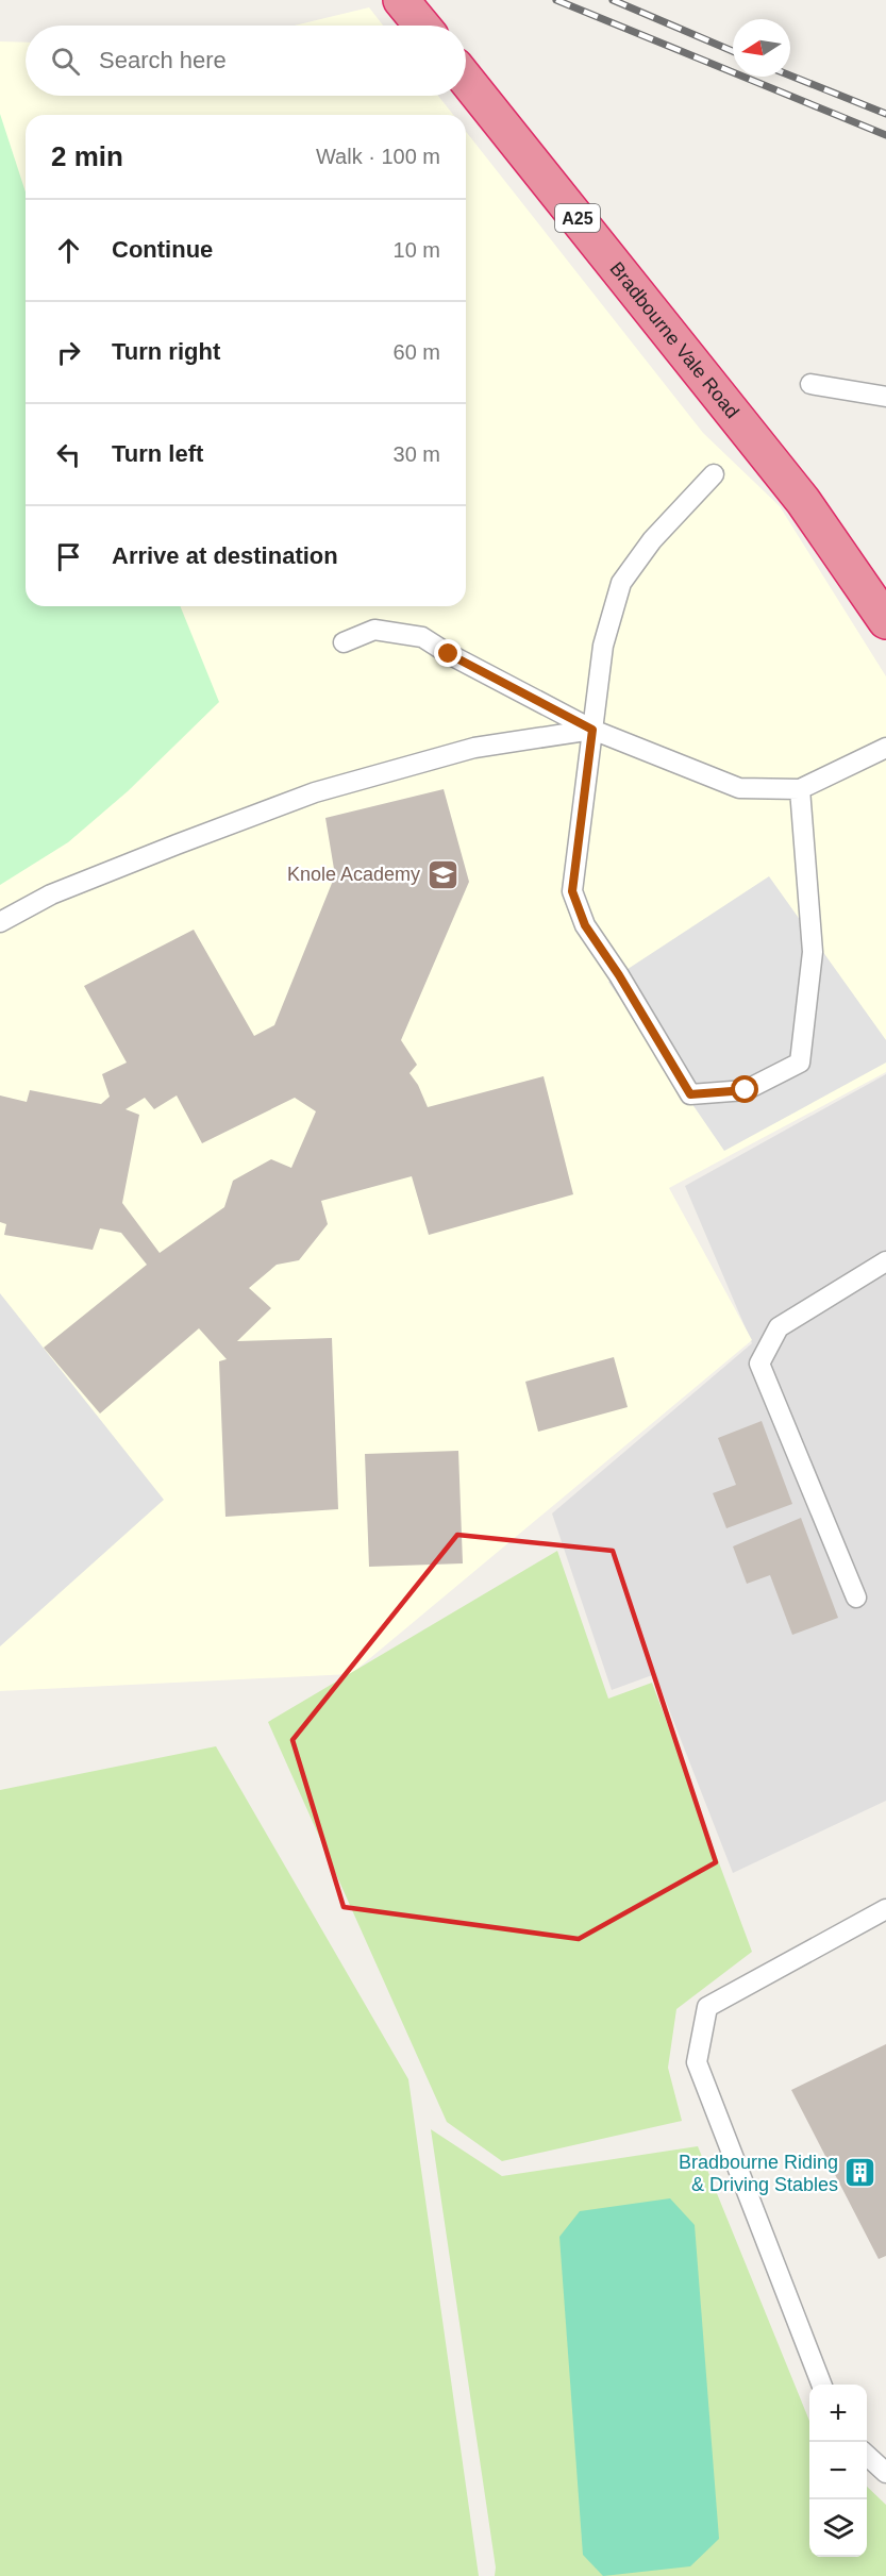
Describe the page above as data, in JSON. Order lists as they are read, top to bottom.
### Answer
{
  "streets": {
    "highway": ["A25", "Bradbourne Vale Road"]
  },
  "places": {
    "school or university": ["Knole Academy"],
    "building": ["Bradbourne Riding & Driving Stables"]
  },
  "north": "left",
  "page": {
    "search": "Search here",
    "heading": ["2 min", "Walk · 100 m"],
    "list": [
      ["Continue", "10 m"],
      ["Turn right", "60 m"],
      ["Turn left", "30 m"],
      "Arrive at destination"
    ],
    "map_buttons": ["+", "−"]
  }
}
